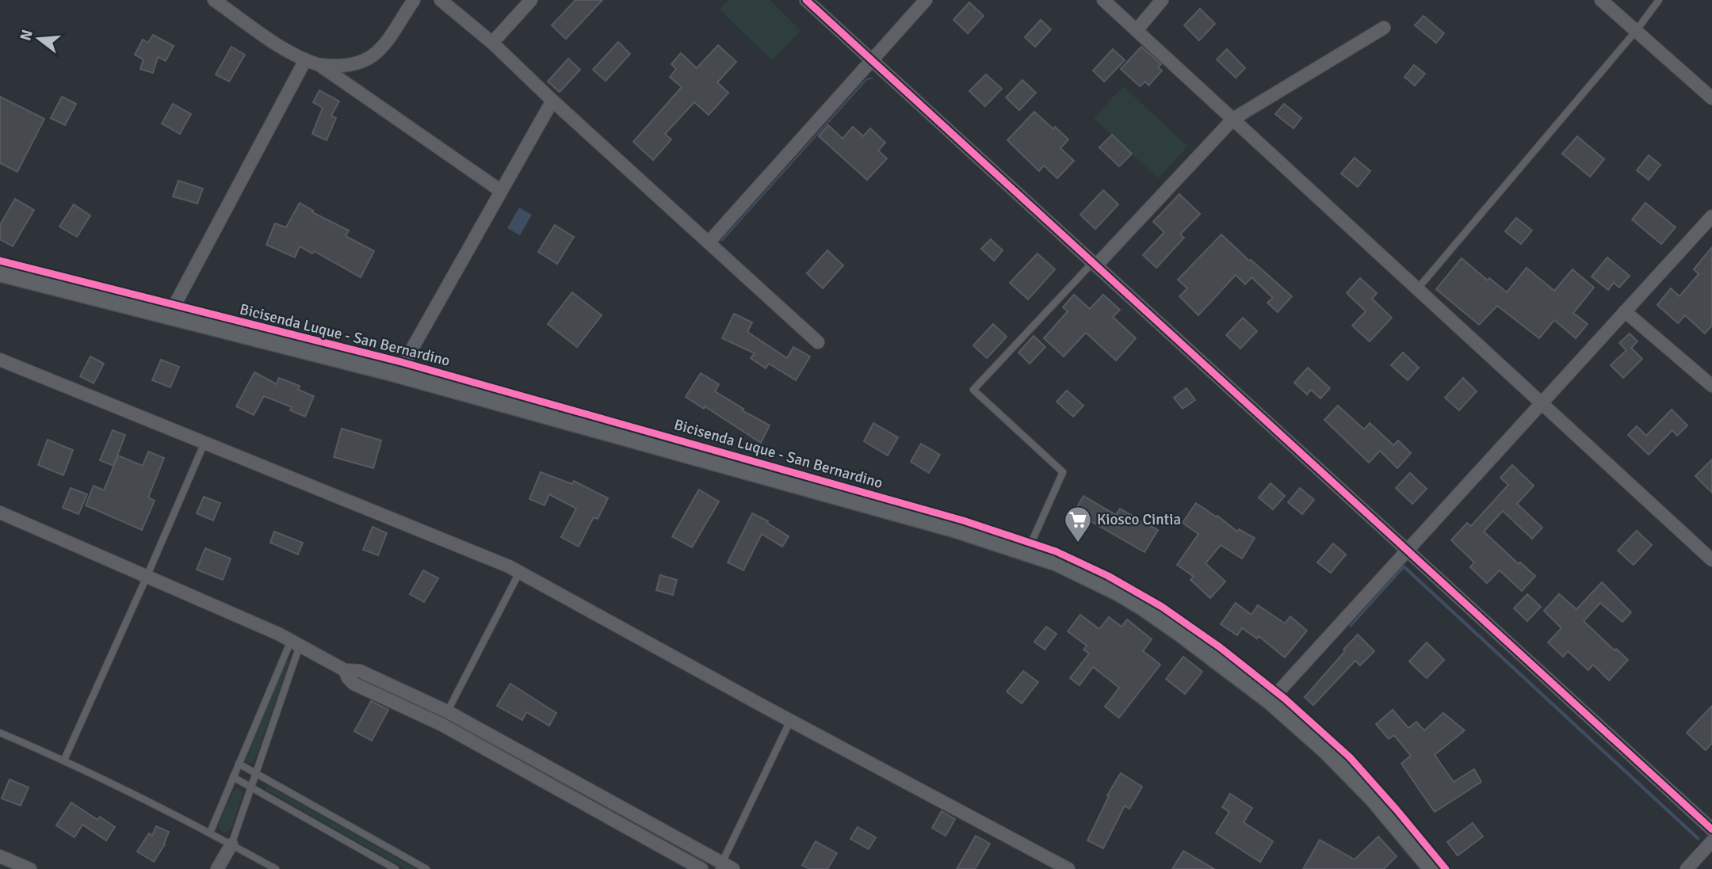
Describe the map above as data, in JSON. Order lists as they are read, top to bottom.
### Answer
{
  "streets": {
    "cycle path": ["Bicisenda Luque - San Bernardino"]
  },
  "places": {
    "supermarket": ["Kiosco Cintia"]
  },
  "north": "left"
}
